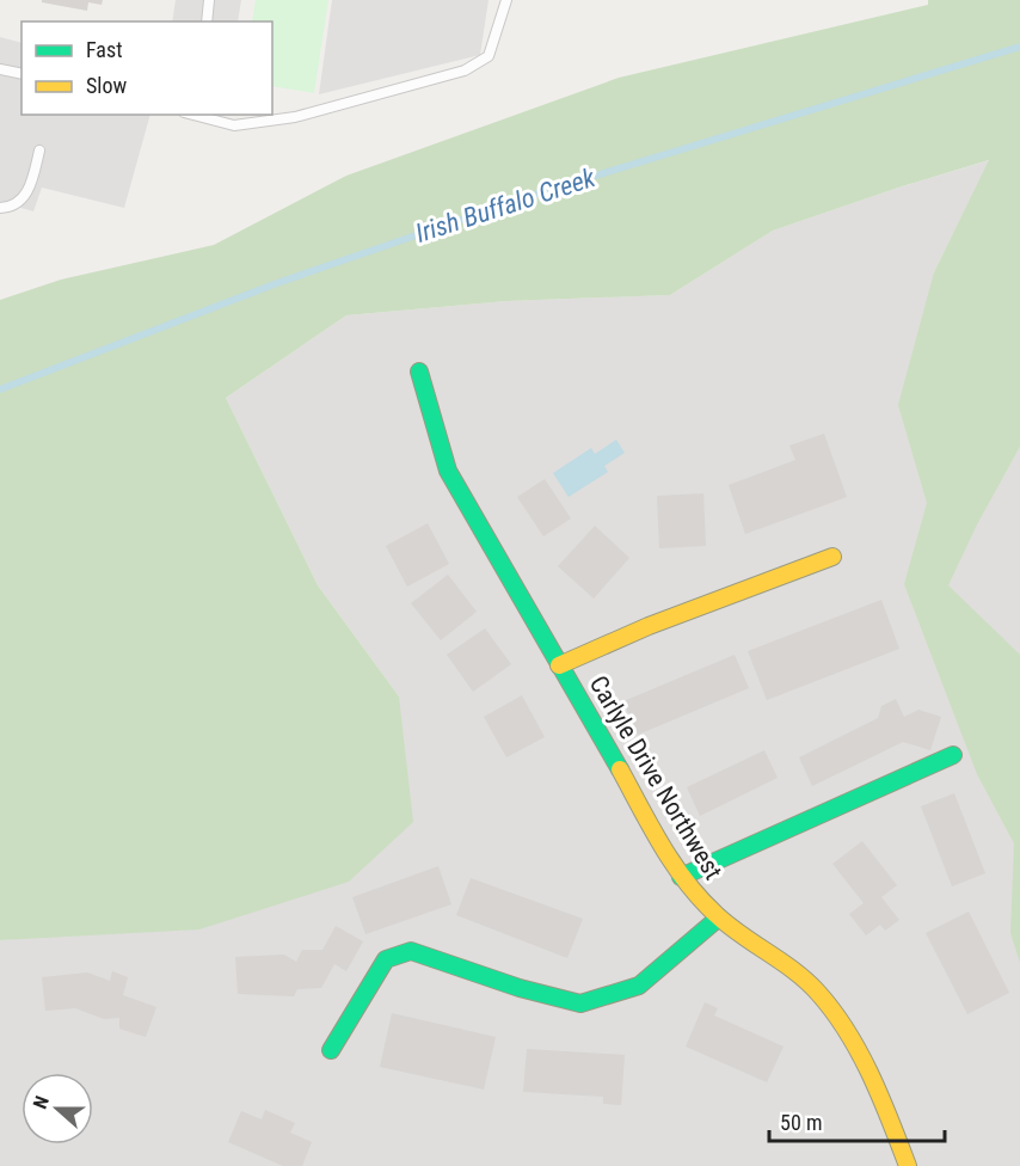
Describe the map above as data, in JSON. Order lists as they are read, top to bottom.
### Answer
{
  "streets": {
    "street": ["Carlyle Drive Northwest"]
  },
  "water": ["Irish Buffalo Creek"],
  "legend": ["Fast", "Slow"],
  "scale_bar": "50 m",
  "north": "left"
}
